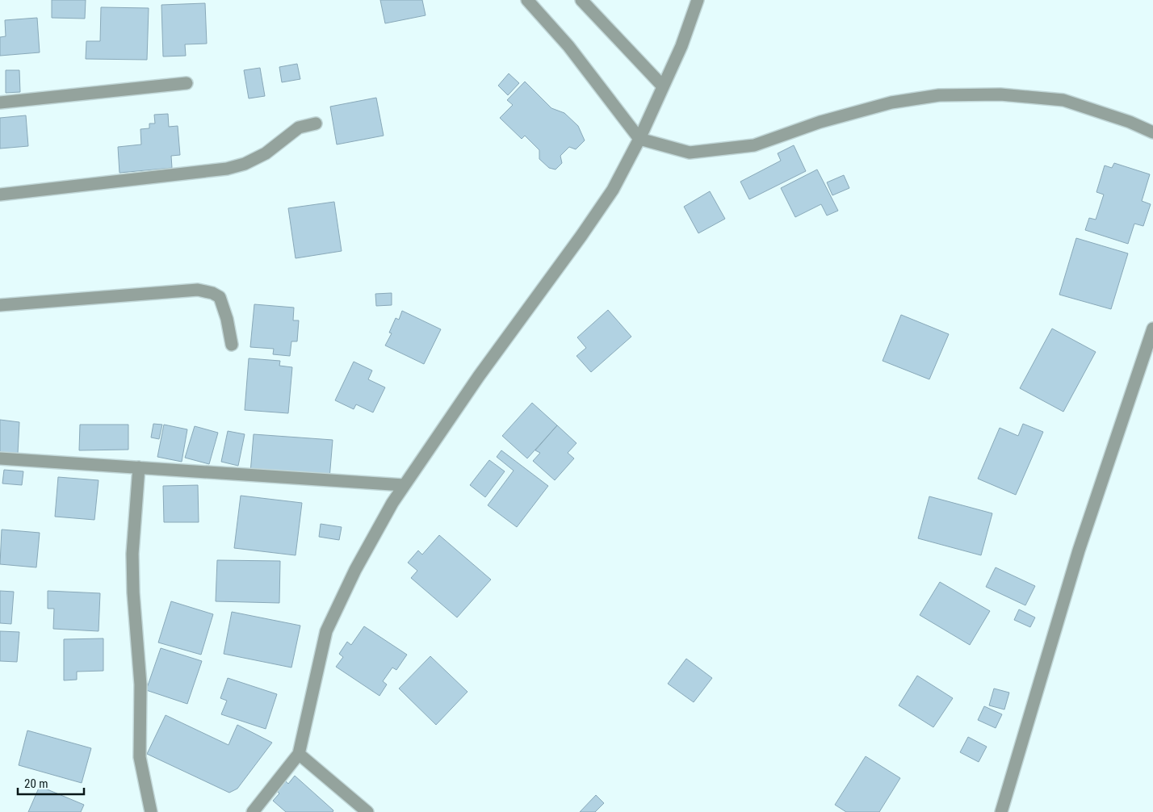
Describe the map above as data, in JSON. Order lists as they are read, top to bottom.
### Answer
{
  "scale_bar": "20 m"
}
